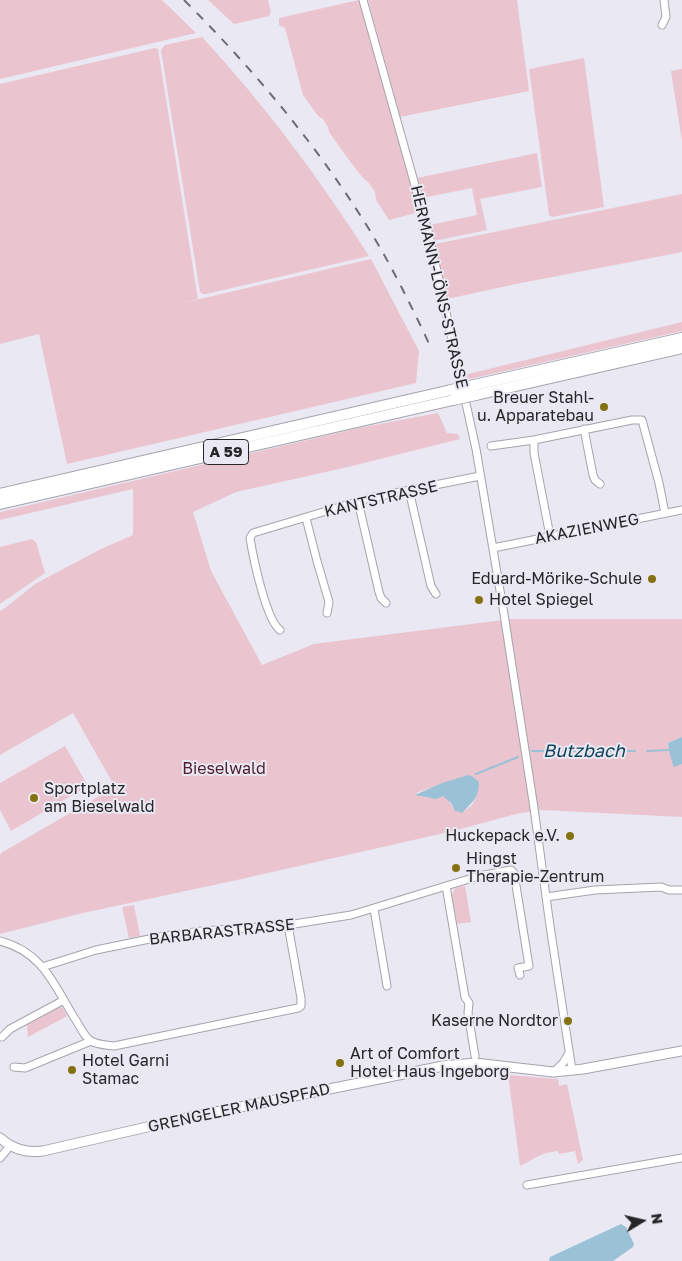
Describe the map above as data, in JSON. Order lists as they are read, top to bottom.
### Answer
{
  "streets": {
    "highway": ["A 59"],
    "main road": ["GRENGELER MAUSPFAD"],
    "street": [
      "HERMANN-LÖNS-STRASSE",
      "KANTSTRASSE",
      "AKAZIENWEG",
      "BARBARASTRASSE"
    ]
  },
  "crossings": [
    ["HERMANN-LÖNS-STRASSE", "KANTSTRASSE"],
    ["HERMANN-LÖNS-STRASSE", "AKAZIENWEG"],
    ["HERMANN-LÖNS-STRASSE", "GRENGELER MAUSPFAD"]
  ],
  "water": ["Butzbach"],
  "parks": ["Bieselwald"],
  "places": [
    "Breuer Stahl- u. Apparatebau",
    "Eduard-Mörike-Schule",
    "Hotel Spiegel",
    "Sportplatz am Bieselwald",
    "Huckepack e.V.",
    "Hingst Therapie-Zentrum",
    "Kaserne Nordtor",
    "Art of Comfort Hotel Haus Ingeborg",
    "Hotel Garni Stamac"
  ],
  "north": "right"
}
